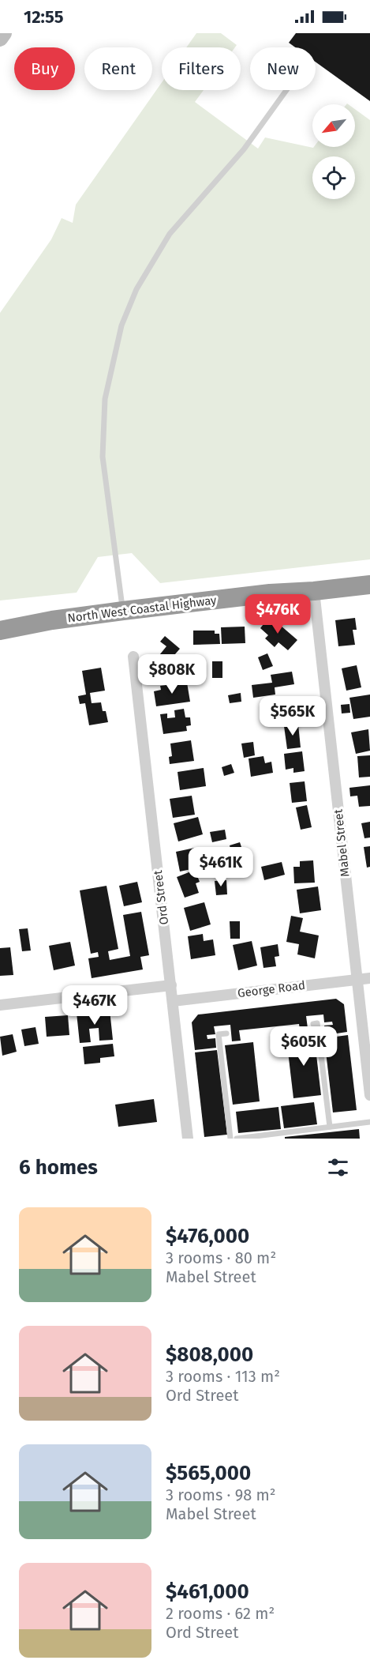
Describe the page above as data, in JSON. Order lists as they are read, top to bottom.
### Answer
{
  "streets": {
    "highway": ["North West Coastal Highway"],
    "street": ["Mabel Street", "Ord Street", "George Road"]
  },
  "crossings": [
    ["North West Coastal Highway", "Mabel Street"],
    ["Mabel Street", "George Road"],
    ["Ord Street", "George Road"]
  ],
  "north": "bottom left",
  "page": {
    "status": "12:55",
    "chip": [
      "Buy",
      "Rent",
      "Filters",
      "New"
    ],
    "price": [
      "$476K",
      "$808K",
      "$565K",
      "$461K",
      "$467K",
      "$605K"
    ],
    "heading": "6 homes",
    "list": [
      {
        "name": "$476,000",
        "note": "3 rooms · 80 m² · Mabel Street"
      },
      {
        "name": "$808,000",
        "note": "3 rooms · 113 m² · Ord Street"
      },
      {
        "name": "$565,000",
        "note": "3 rooms · 98 m² · Mabel Street"
      },
      {
        "name": "$461,000",
        "note": "2 rooms · 62 m² · Ord Street"
      }
    ]
  }
}
